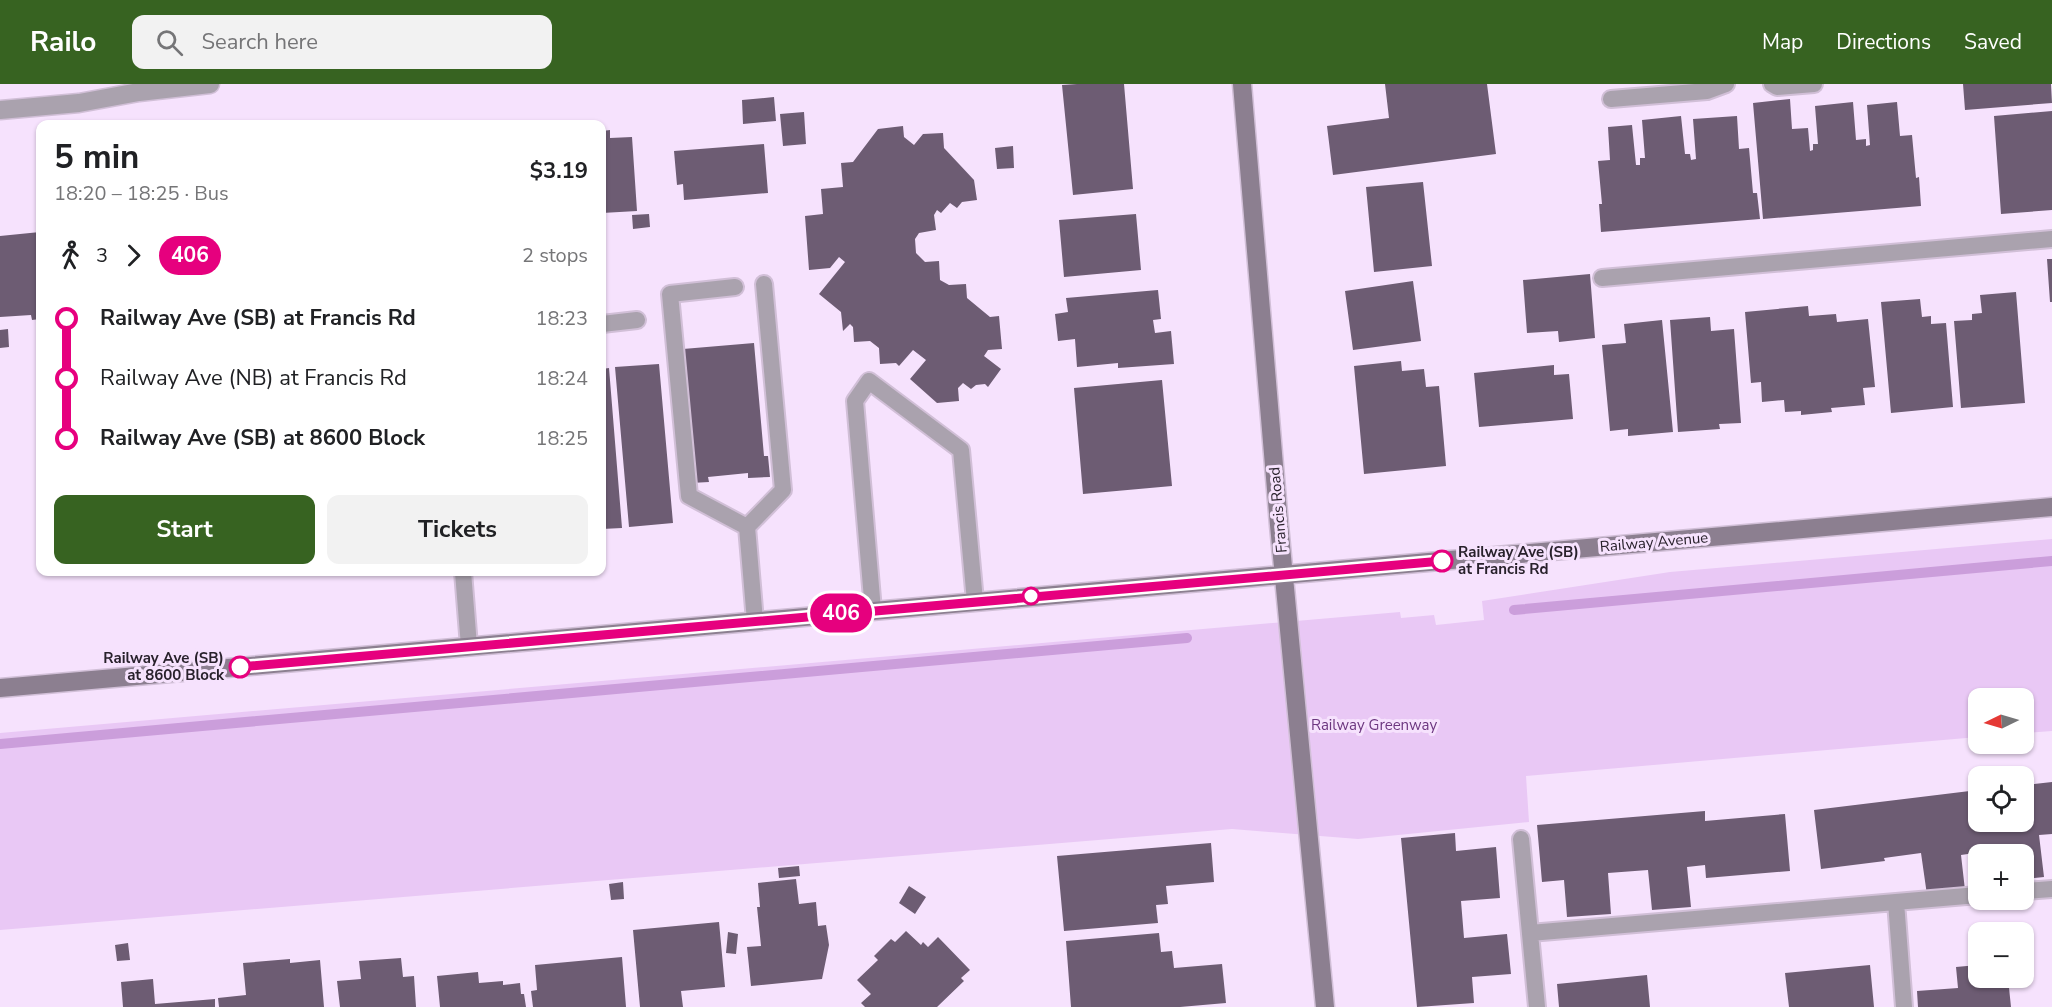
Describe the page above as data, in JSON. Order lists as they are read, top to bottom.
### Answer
{
  "streets": {
    "main road": ["Francis Road", "Railway Avenue"]
  },
  "crossings": [
    ["Francis Road", "Railway Avenue"]
  ],
  "parks": ["Railway Greenway"],
  "places": ["Railway Ave (SB) at Francis Rd", "Railway Ave (SB) at 8600 Block"],
  "lines": ["bus line 406"],
  "north": "left",
  "page": {
    "header": "Railo",
    "search": "Search here",
    "nav": ["Map", "Directions", "Saved"],
    "on_map": "406",
    "heading": ["5 min", "18:20 – 18:25 · Bus", "$3.19"],
    "legs": ["3", "406", "2 stops"],
    "list": [
      {
        "name": "Railway Ave (SB) at Francis Rd",
        "value": "18:23"
      },
      {
        "name": "Railway Ave (NB) at Francis Rd",
        "value": "18:24"
      },
      {
        "name": "Railway Ave (SB) at 8600 Block",
        "value": "18:25"
      }
    ],
    "buttons": ["Start", "Tickets"],
    "map_buttons": ["+", "−"]
  }
}
